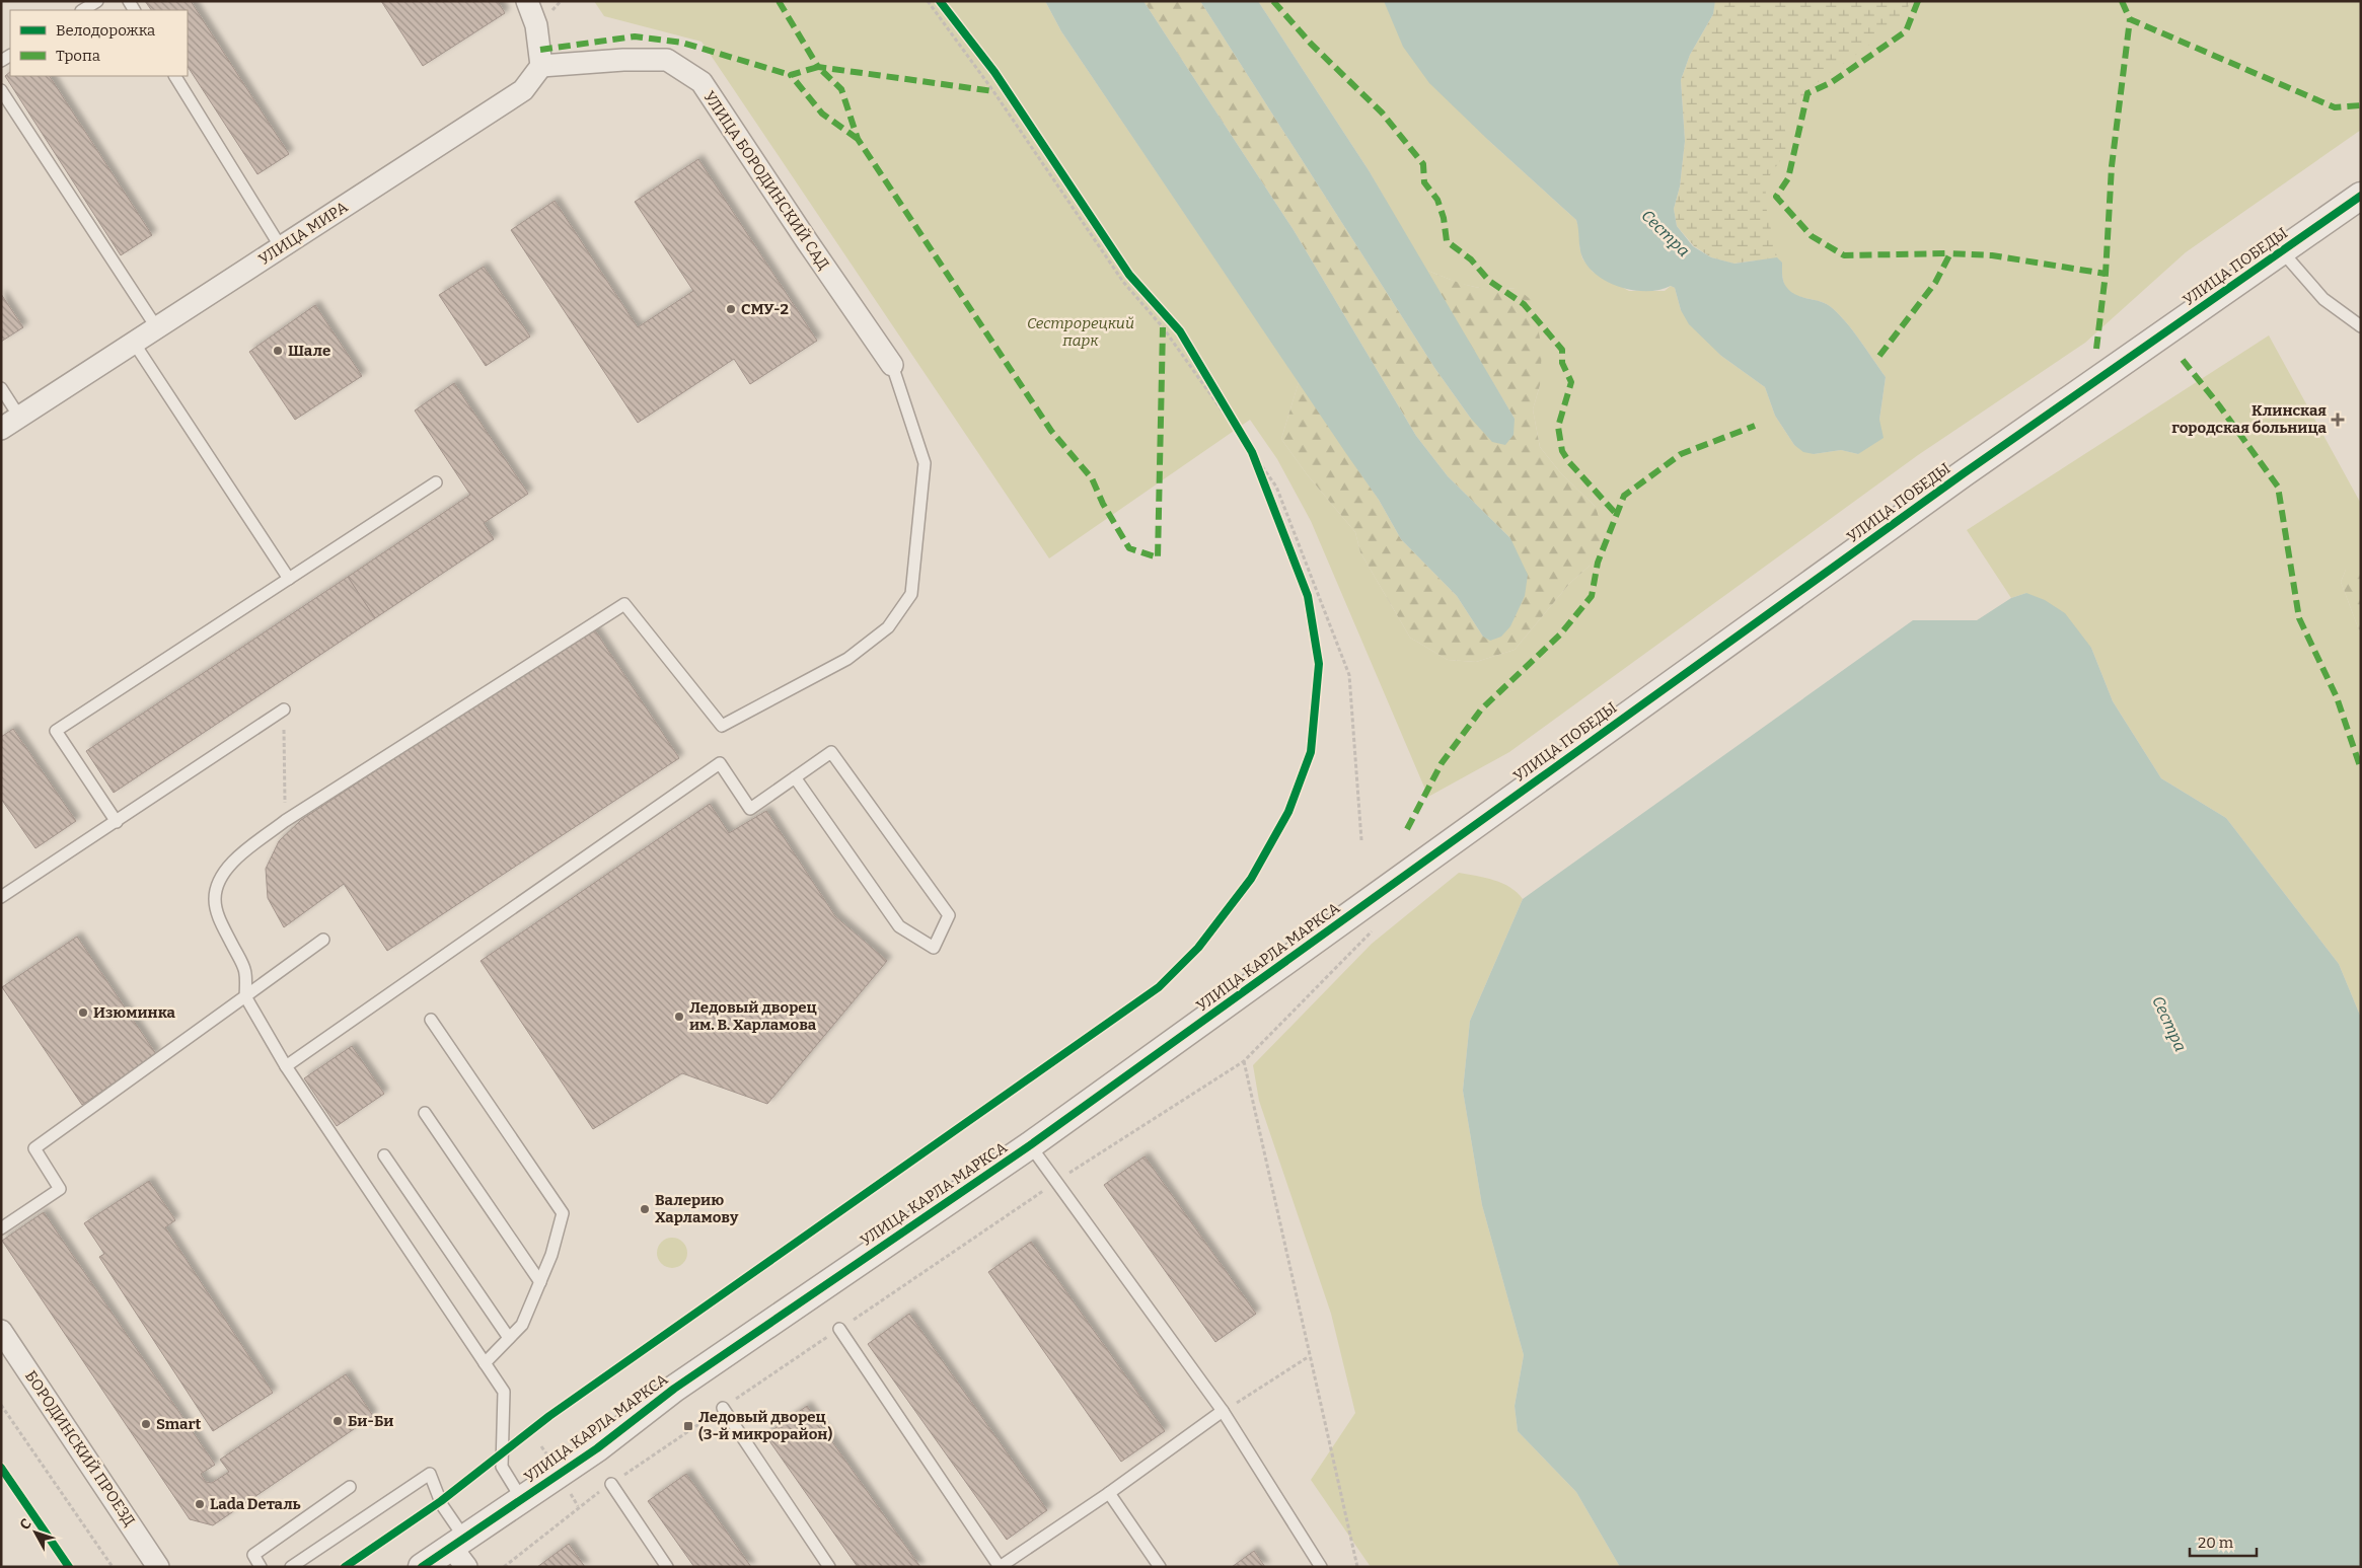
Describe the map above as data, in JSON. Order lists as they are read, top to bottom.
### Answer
{
  "streets": {
    "street": [
      "УЛИЦА БОРОДИНСКИЙ САД",
      "УЛИЦА МИРА",
      "УЛИЦА ПОБЕДЫ",
      "УЛИЦА КАРЛА МАРКСА",
      "БОРОДИНСКИЙ ПРОЕЗД"
    ]
  },
  "crossings": [
    ["УЛИЦА БОРОДИНСКИЙ САД", "УЛИЦА МИРА"],
    ["УЛИЦА ПОБЕДЫ", "УЛИЦА КАРЛА МАРКСА"]
  ],
  "water": ["Сестра"],
  "parks": ["Сестрорецкий парк"],
  "places": {
    "other": [
      "СМУ-2",
      "Шале",
      "Изюминка",
      "Ледовый дворец им. В. Харламова",
      "Валерию Харламову",
      "Би-Би",
      "Smart",
      "Lada Dеталь"
    ],
    "health": ["Клинская городская больница"],
    "transit": ["Ледовый дворец (3-й микрорайон)"]
  },
  "legend": ["Велодорожка", "Тропа"],
  "scale_bar": "20 m",
  "north": "top left"
}
